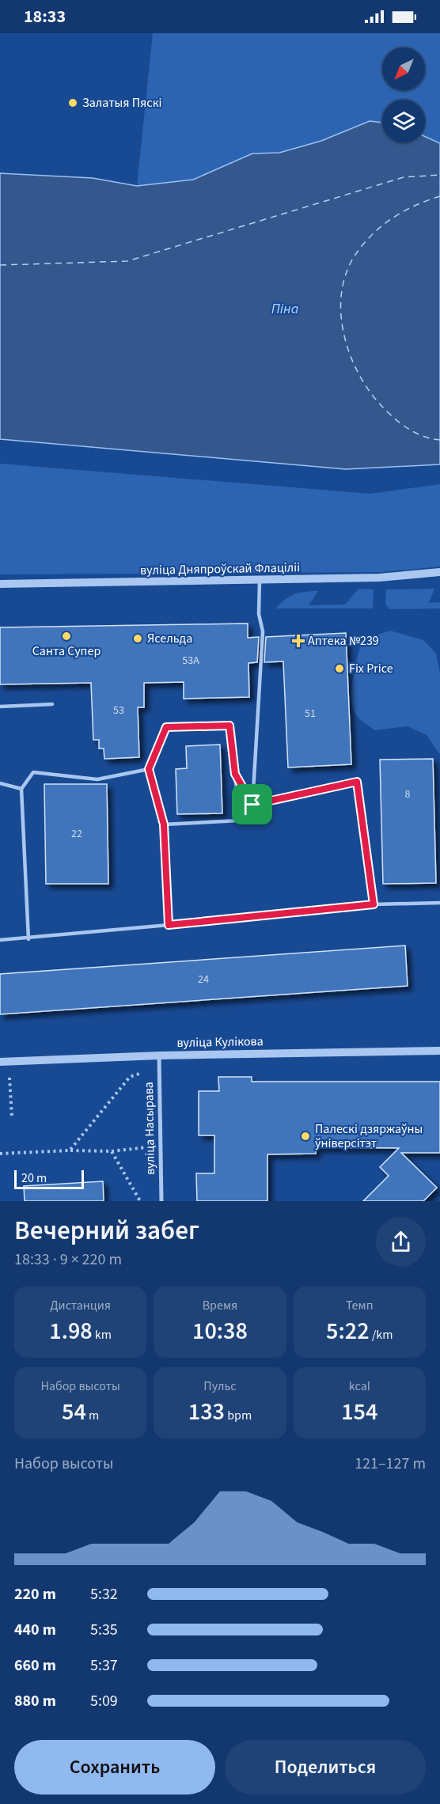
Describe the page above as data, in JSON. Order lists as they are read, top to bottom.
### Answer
{
  "streets": {
    "street": ["вуліца Дняпроўскай Флаціліі", "вуліца Кулікова", "вуліца Насырава"]
  },
  "crossings": [
    ["вуліца Кулікова", "вуліца Насырава"]
  ],
  "water": ["Піна"],
  "places": {
    "other": [
      "Залатыя Пяскі",
      "Санта Супер",
      "Ясельда",
      "Fix Price",
      "Палескі дзяржаўны ўніверсітэт"
    ],
    "health": ["Аптека №239"]
  },
  "house_numbers": [
    "53А",
    "53",
    "51",
    "8",
    "22",
    "24"
  ],
  "scale_bar": "20 m",
  "north": "bottom left",
  "page": {
    "status": "18:33",
    "scale": "20 m",
    "heading": ["Вечерний забег", "18:33 · 9 × 220 m"],
    "stats": [
      ["Дистанция", "1.98 km"],
      ["Время", "10:38"],
      ["Темп", "5:22 /km"],
      ["Набор высоты", "54 m"],
      ["Пульс", "133 bpm"],
      ["kcal", "154"]
    ],
    "chart": ["Набор высоты", "121–127 m"],
    "list": [
      {
        "name": "220 m",
        "note": "5:32"
      },
      {
        "name": "440 m",
        "note": "5:35"
      },
      {
        "name": "660 m",
        "note": "5:37"
      },
      {
        "name": "880 m",
        "note": "5:09"
      }
    ],
    "buttons": ["Сохранить", "Поделиться"]
  }
}
